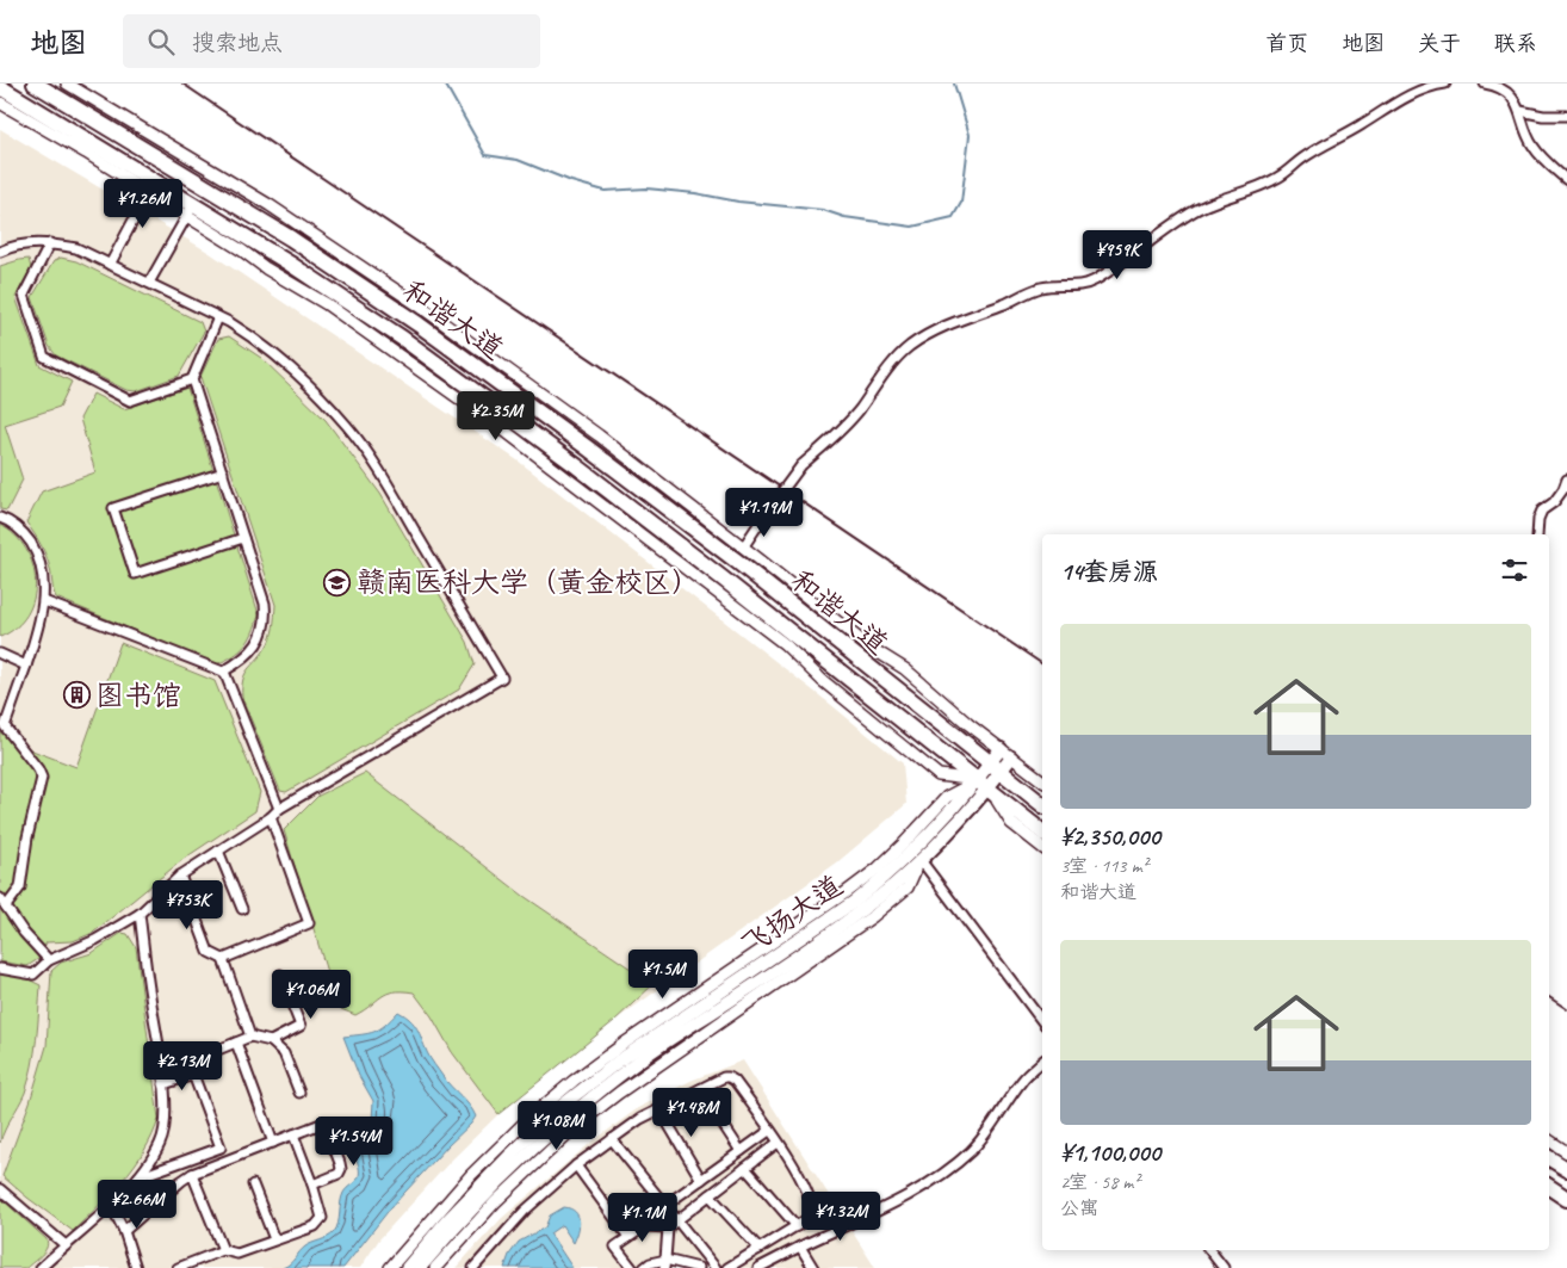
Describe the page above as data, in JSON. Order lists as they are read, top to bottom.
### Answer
{
  "streets": {
    "highway": ["和谐大道"],
    "main road": ["飞扬大道"]
  },
  "crossings": [
    ["和谐大道", "飞扬大道"]
  ],
  "places": {
    "school or university": ["赣南医科大学（黄金校区）"],
    "building": ["图书馆"]
  },
  "page": {
    "header": "地图",
    "search": "搜索地点",
    "nav": [
      "首页",
      "地图",
      "关于",
      "联系"
    ],
    "price": [
      "¥1.26M",
      "¥959K",
      "¥2.35M",
      "¥1.19M",
      "¥753K",
      "¥1.5M",
      "¥1.06M",
      "¥2.13M",
      "¥1.48M",
      "¥1.08M",
      "¥1.54M",
      "¥2.66M",
      "¥1.32M",
      "¥1.1M"
    ],
    "heading": "14套房源",
    "list": [
      {
        "name": "¥2,350,000",
        "note": "3室 · 113 m² · 和谐大道"
      },
      {
        "name": "¥1,100,000",
        "note": "2室 · 58 m² · 公寓"
      }
    ]
  }
}
